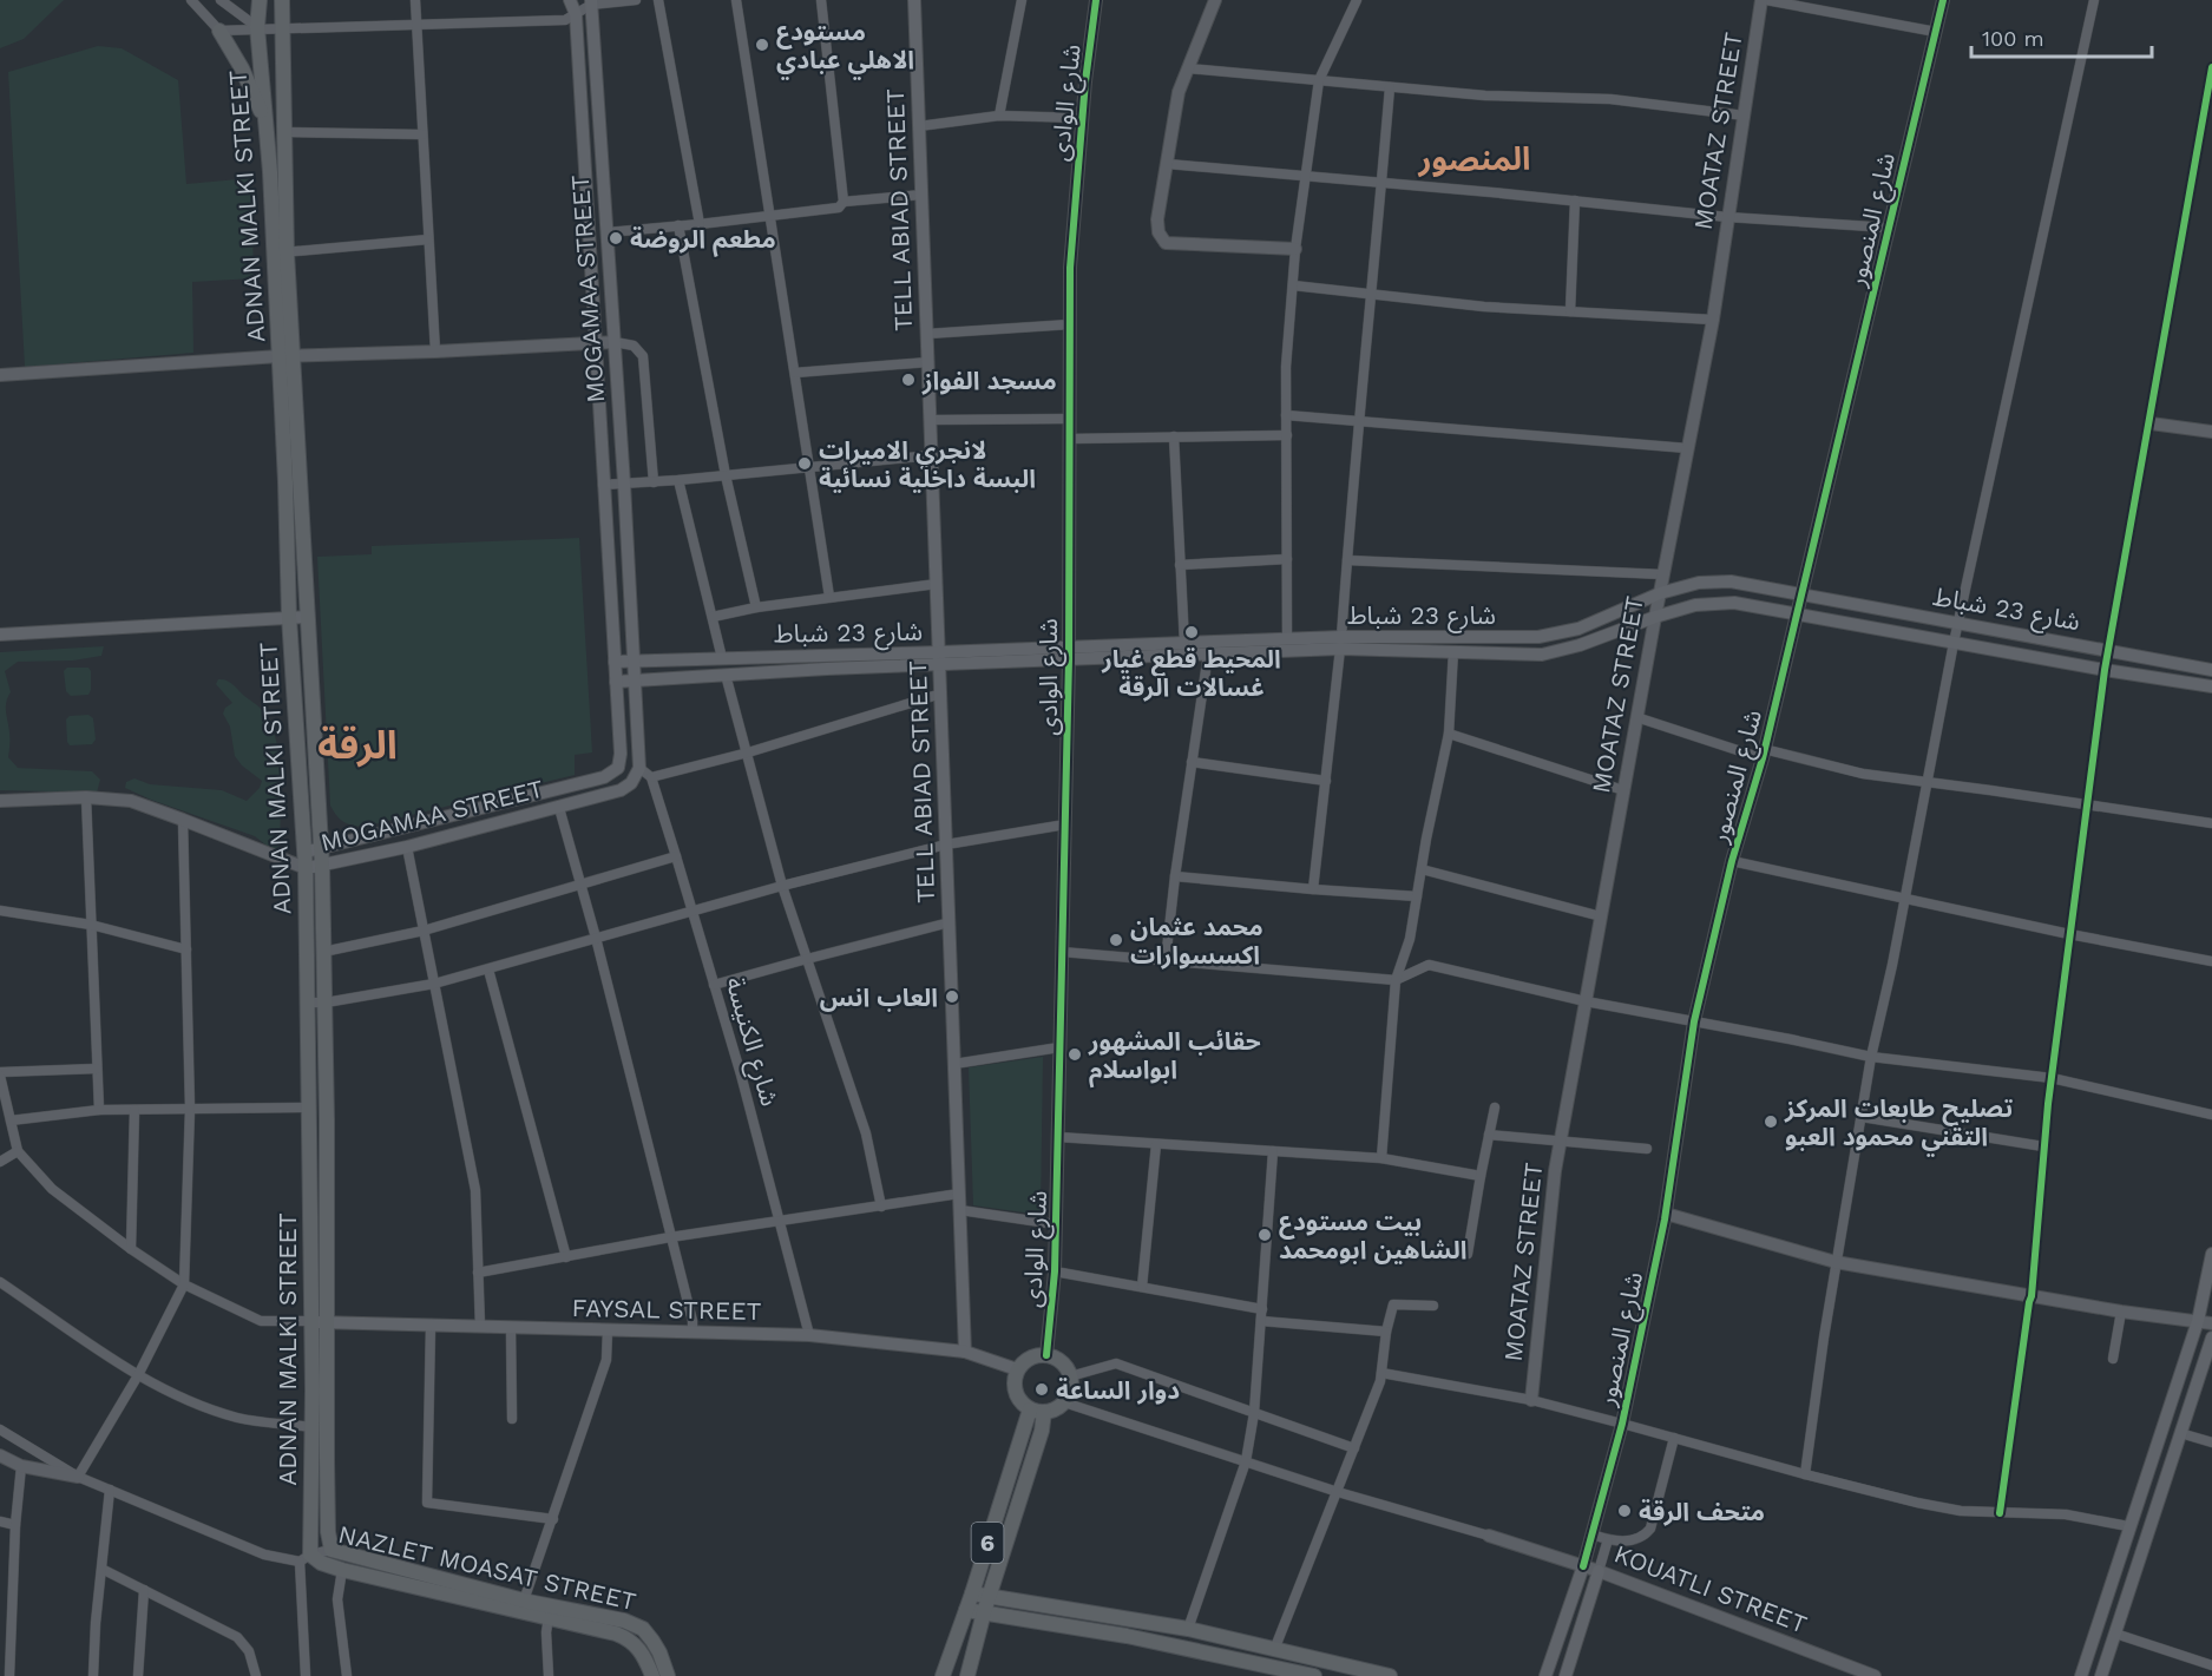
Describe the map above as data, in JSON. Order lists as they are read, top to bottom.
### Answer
{
  "streets": {
    "main road": [
      "ADNAN MALKI STREET",
      "TELL ABIAD STREET",
      "شارع المنصور",
      "MOGAMAA STREET",
      "شارع 23 شباط",
      "FAYSAL STREET",
      "6",
      "NAZLET MOASAT STREET"
    ],
    "street": [
      "شارع الوادى",
      "MOATAZ STREET",
      "شارع الكنيسة",
      "KOUATLI STREET"
    ]
  },
  "crossings": [
    ["شارع الوادى", "شارع 23 شباط"],
    ["شارع الوادى", "FAYSAL STREET"],
    ["شارع الوادى", "6"],
    ["MOATAZ STREET", "شارع 23 شباط"],
    ["ADNAN MALKI STREET", "MOGAMAA STREET"],
    ["ADNAN MALKI STREET", "FAYSAL STREET"],
    ["ADNAN MALKI STREET", "NAZLET MOASAT STREET"],
    ["TELL ABIAD STREET", "شارع 23 شباط"],
    ["TELL ABIAD STREET", "FAYSAL STREET"],
    ["شارع المنصور", "شارع 23 شباط"],
    ["شارع المنصور", "KOUATLI STREET"],
    ["MOGAMAA STREET", "شارع 23 شباط"],
    ["شارع الكنيسة", "FAYSAL STREET"],
    ["FAYSAL STREET", "6"]
  ],
  "districts": ["المنصور", "الرقة"],
  "places": [
    "مستودع الاهلي عبادي",
    "مطعم الروضة",
    "مسجد الفواز",
    "لانجري الاميرات البسة داخلية نسائية",
    "المحيط قطع غيار غسالات الرقة",
    "محمد عثمان اكسسوارات",
    "العاب انس",
    "حقائب المشهور ابواسلام",
    "تصليح طابعات المركز التقني محمود العبو",
    "بيت مستودع الشاهين ابومحمد",
    "دوار الساعة",
    "متحف الرقة"
  ],
  "scale_bar": "100 m"
}
